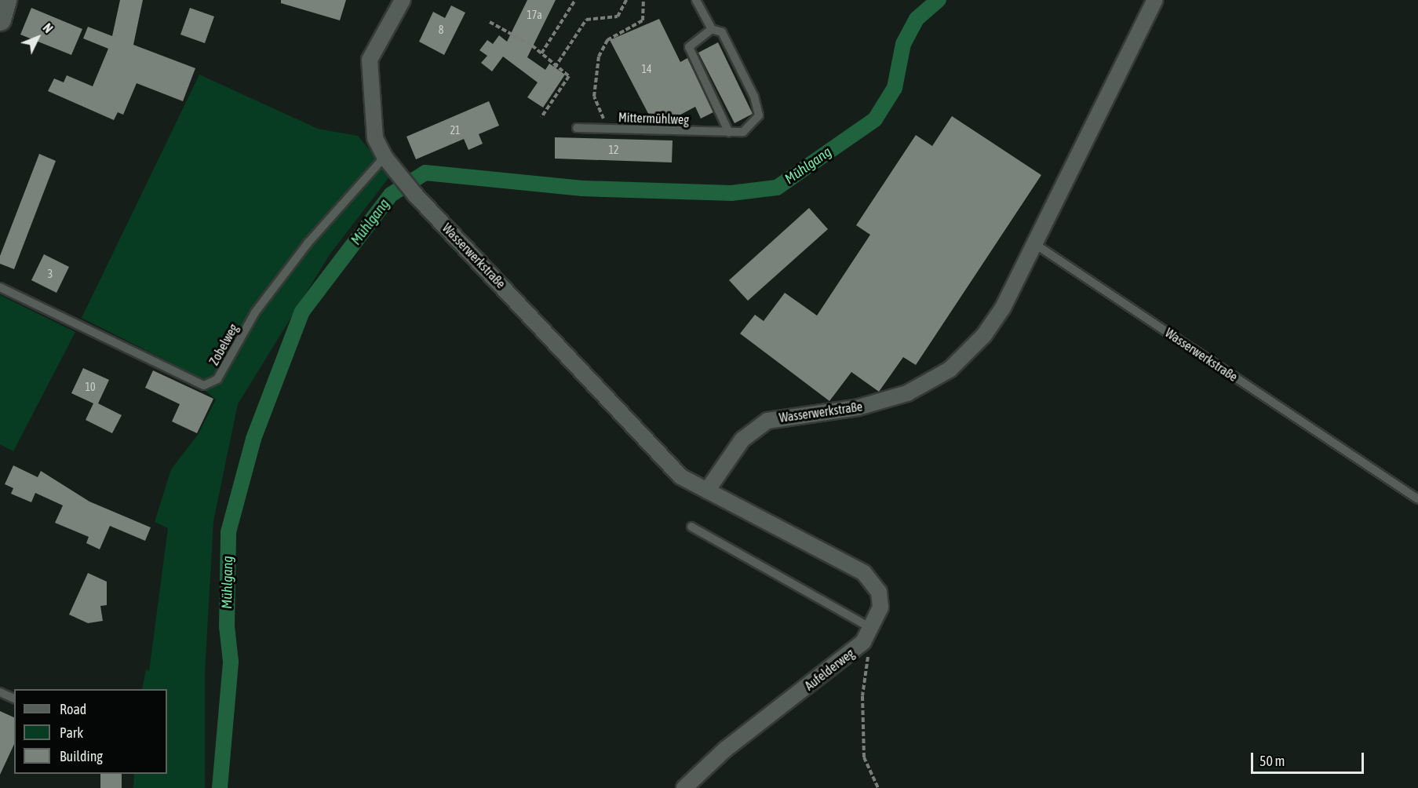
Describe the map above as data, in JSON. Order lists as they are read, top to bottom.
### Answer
{
  "streets": {
    "street": ["Wasserwerkstraße", "Aufelderweg"],
    "lane": ["Mittermühlweg", "Zobelweg"]
  },
  "crossings": [
    ["Wasserwerkstraße", "Zobelweg"],
    ["Wasserwerkstraße", "Aufelderweg"]
  ],
  "water": ["Mühlgang"],
  "house_numbers": [
    "17a",
    "8",
    "14",
    "21",
    "12",
    "3",
    "10"
  ],
  "legend": ["Road", "Park", "Building"],
  "scale_bar": "50 m",
  "north": "top right"
}
